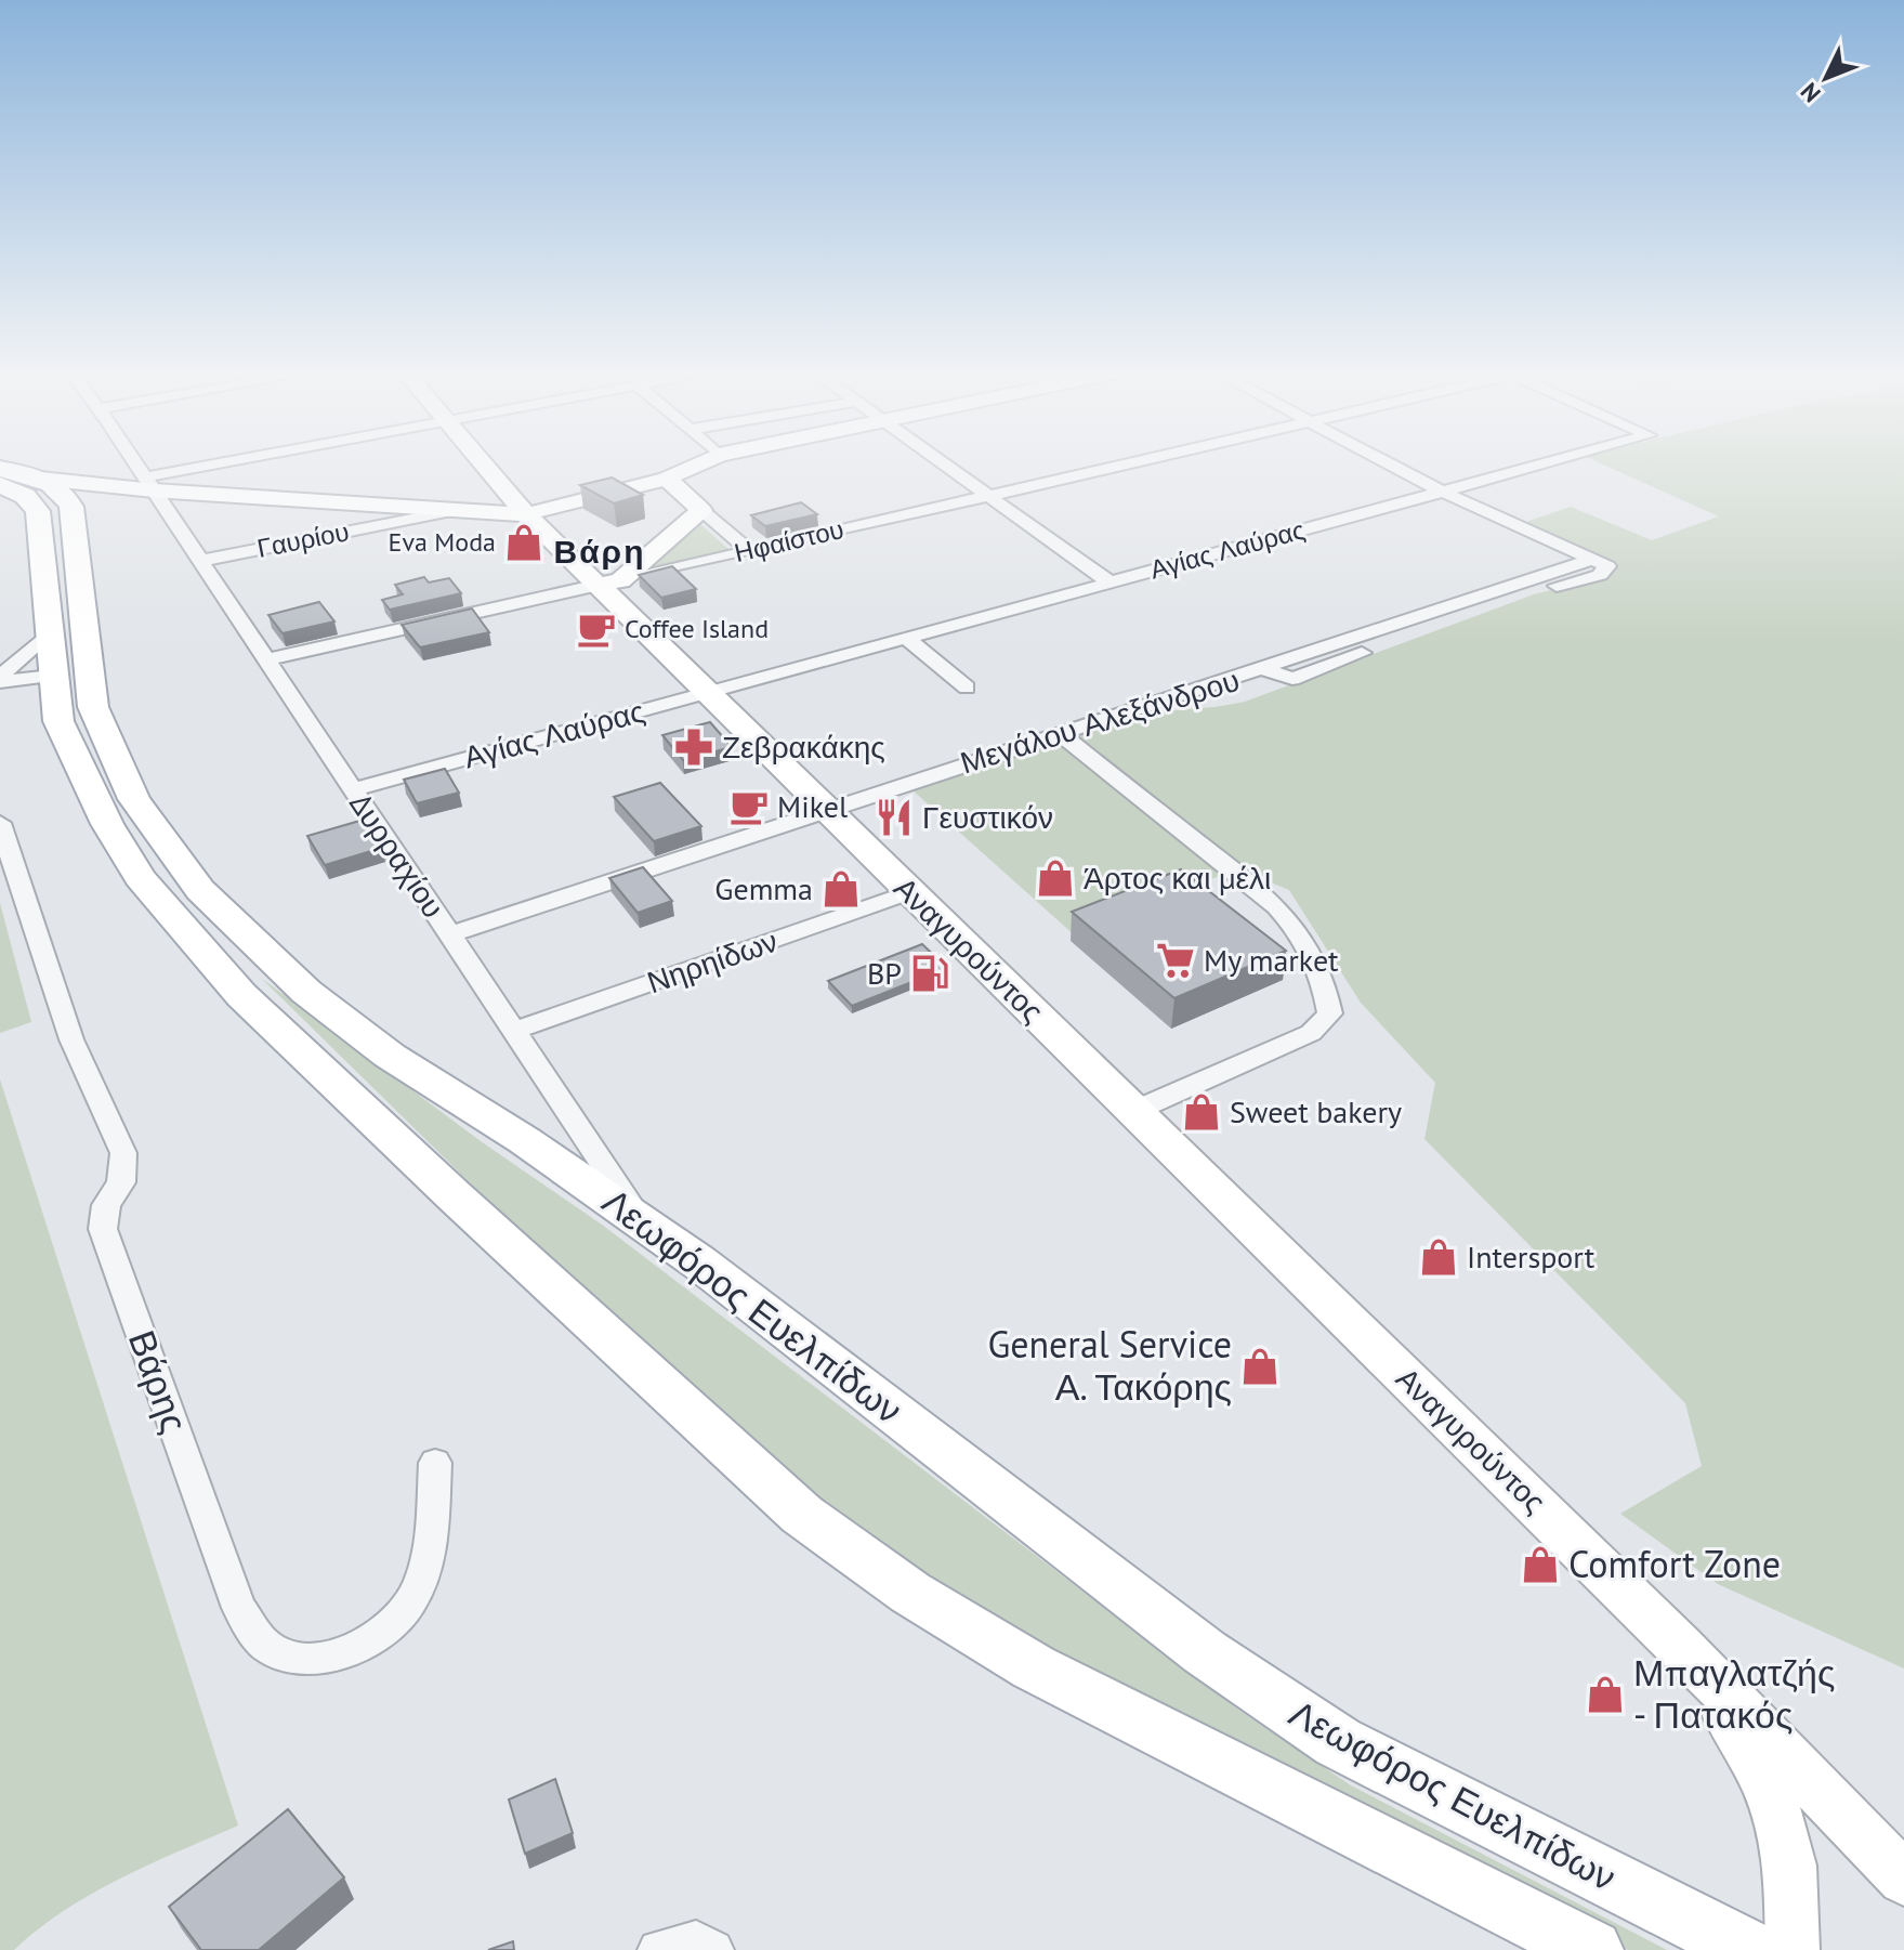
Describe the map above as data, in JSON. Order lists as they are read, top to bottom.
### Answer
{
  "streets": {
    "main road": ["Αναγυρούντος", "Λεωφόρος Ευελπίδων"],
    "street": [
      "Γαυρίου",
      "Ηφαίστου",
      "Αγίας Λαύρας",
      "Μεγάλου Αλεξάνδρου",
      "Δυρραχίου",
      "Νηρηίδων",
      "Βάρης"
    ]
  },
  "crossings": [
    ["Γαυρίου", "Δυρραχίου"],
    ["Ηφαίστου", "Δυρραχίου"],
    ["Ηφαίστου", "Αναγυρούντος"],
    ["Αγίας Λαύρας", "Μεγάλου Αλεξάνδρου"],
    ["Αγίας Λαύρας", "Δυρραχίου"],
    ["Αγίας Λαύρας", "Αναγυρούντος"],
    ["Μεγάλου Αλεξάνδρου", "Δυρραχίου"],
    ["Μεγάλου Αλεξάνδρου", "Αναγυρούντος"],
    ["Δυρραχίου", "Νηρηίδων"],
    ["Δυρραχίου", "Λεωφόρος Ευελπίδων"],
    ["Αναγυρούντος", "Νηρηίδων"]
  ],
  "districts": ["Βάρη"],
  "places": {
    "shop": [
      "Eva Moda",
      "Άρτος και μέλι",
      "Gemma",
      "Sweet bakery",
      "Intersport",
      "General Service Α. Τακόρης",
      "Comfort Zone",
      "Μπαγλατζής - Πατακός"
    ],
    "cafe": ["Coffee Island", "Mikel"],
    "pharmacy": ["Ζεβρακάκης"],
    "restaurant": ["Γευστικόν"],
    "supermarket": ["My market"],
    "fuel station": ["BP"]
  },
  "north": "bottom left"
}
